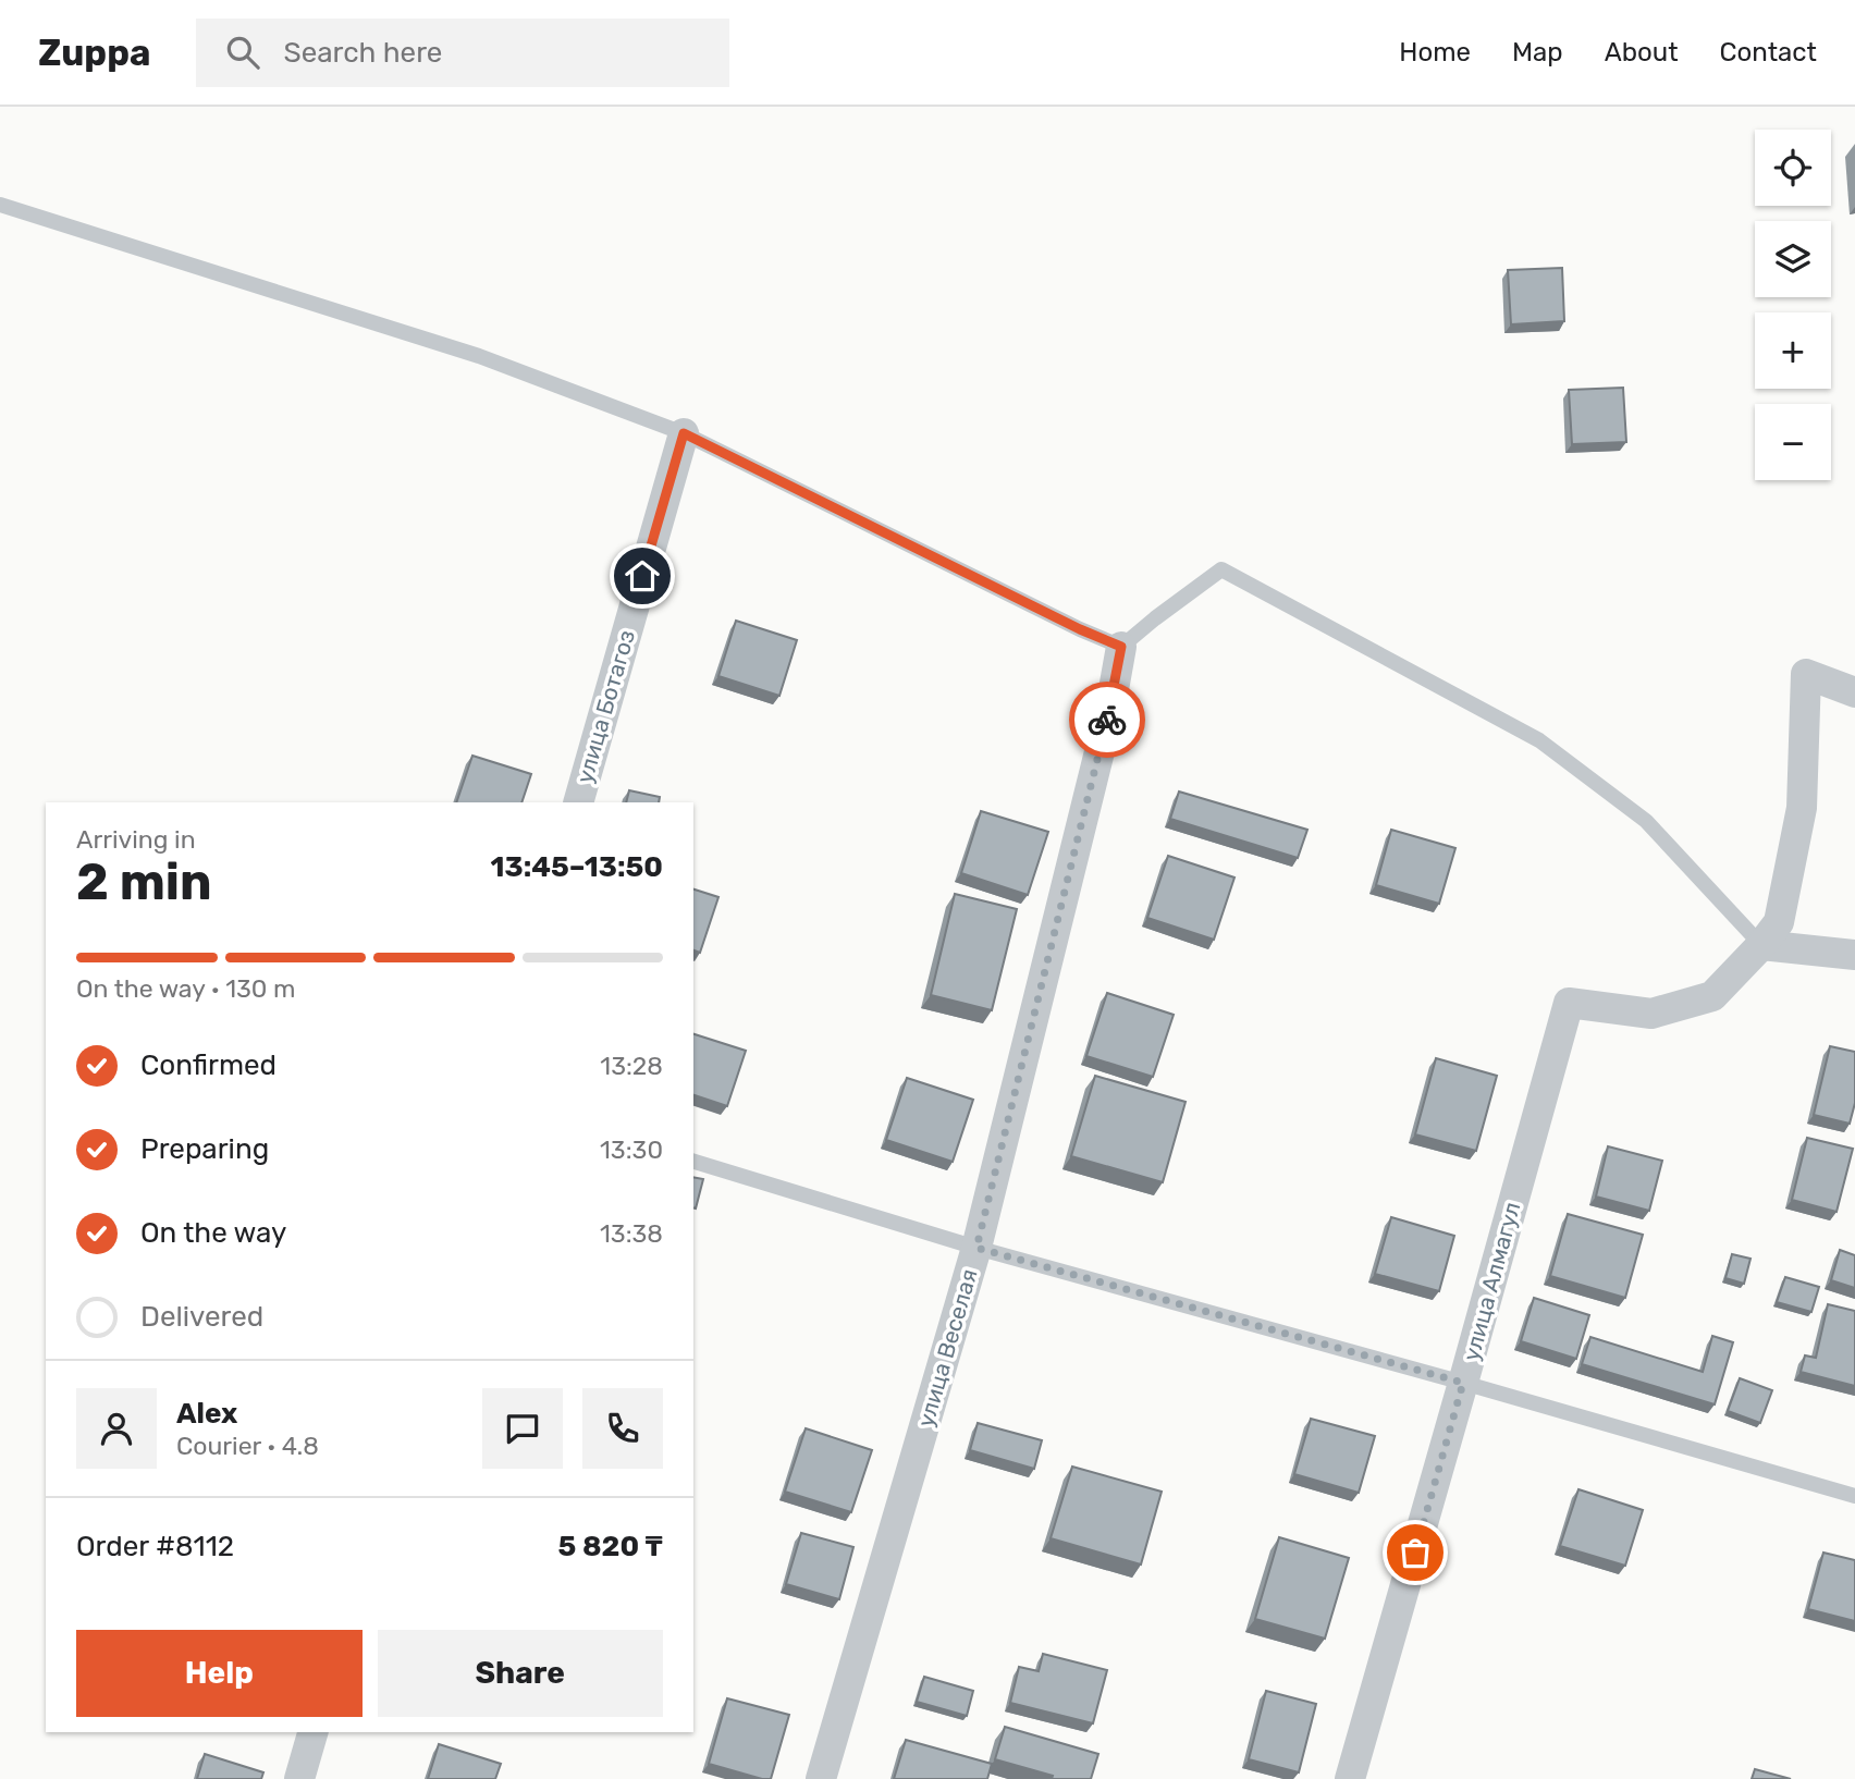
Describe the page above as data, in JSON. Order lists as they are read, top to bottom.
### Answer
{
  "streets": {
    "street": ["улица Ботагоз", "улица Алмагул", "улица Веселая"]
  },
  "page": {
    "header": "Zuppa",
    "search": "Search here",
    "nav": [
      "Home",
      "Map",
      "About",
      "Contact"
    ],
    "map_buttons": ["+", "−"],
    "heading": ["2 min", "Arriving in", "13:45–13:50"],
    "panel": [
      "Alex",
      "Courier · 4.8",
      "Order #8112",
      "5 820 ₸"
    ],
    "bar": "On the way · 130 m",
    "list": [
      ["Confirmed", "13:28"],
      ["Preparing", "13:30"],
      ["On the way", "13:38"],
      "Delivered"
    ],
    "buttons": ["Help", "Share"]
  }
}
